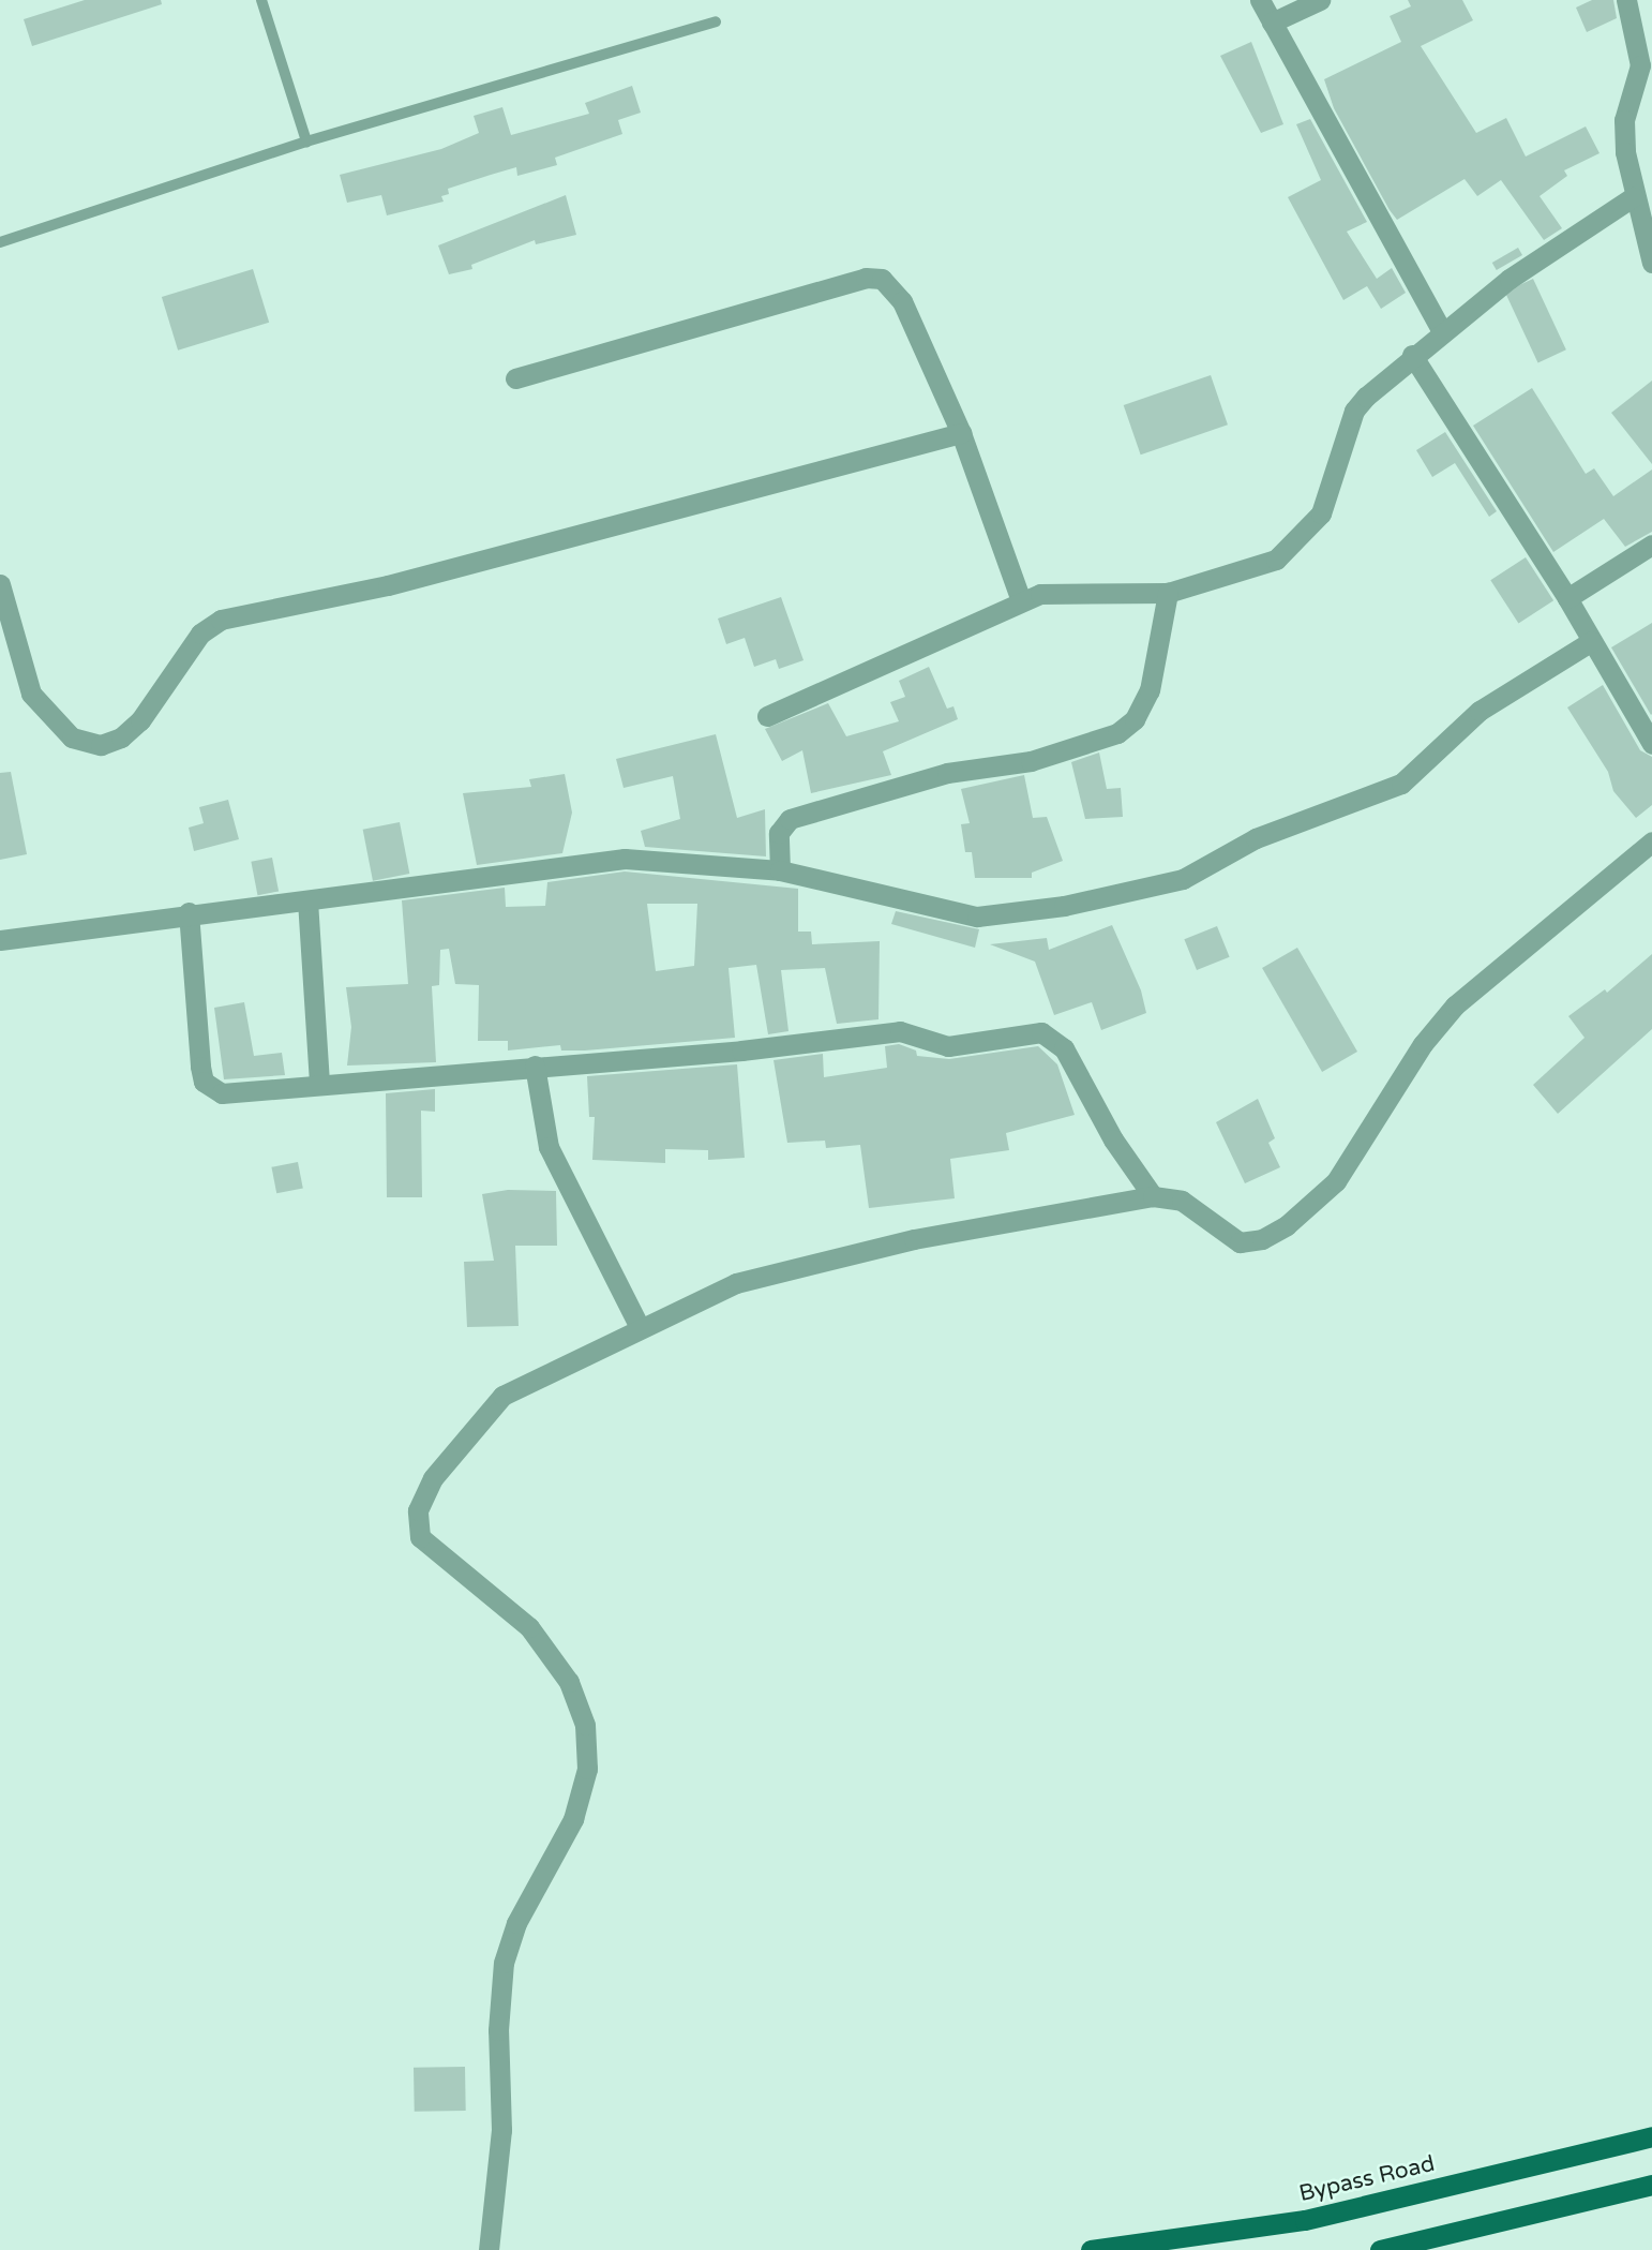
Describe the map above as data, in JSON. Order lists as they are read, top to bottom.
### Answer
{
  "streets": {
    "main road": ["Bypass Road"]
  }
}
